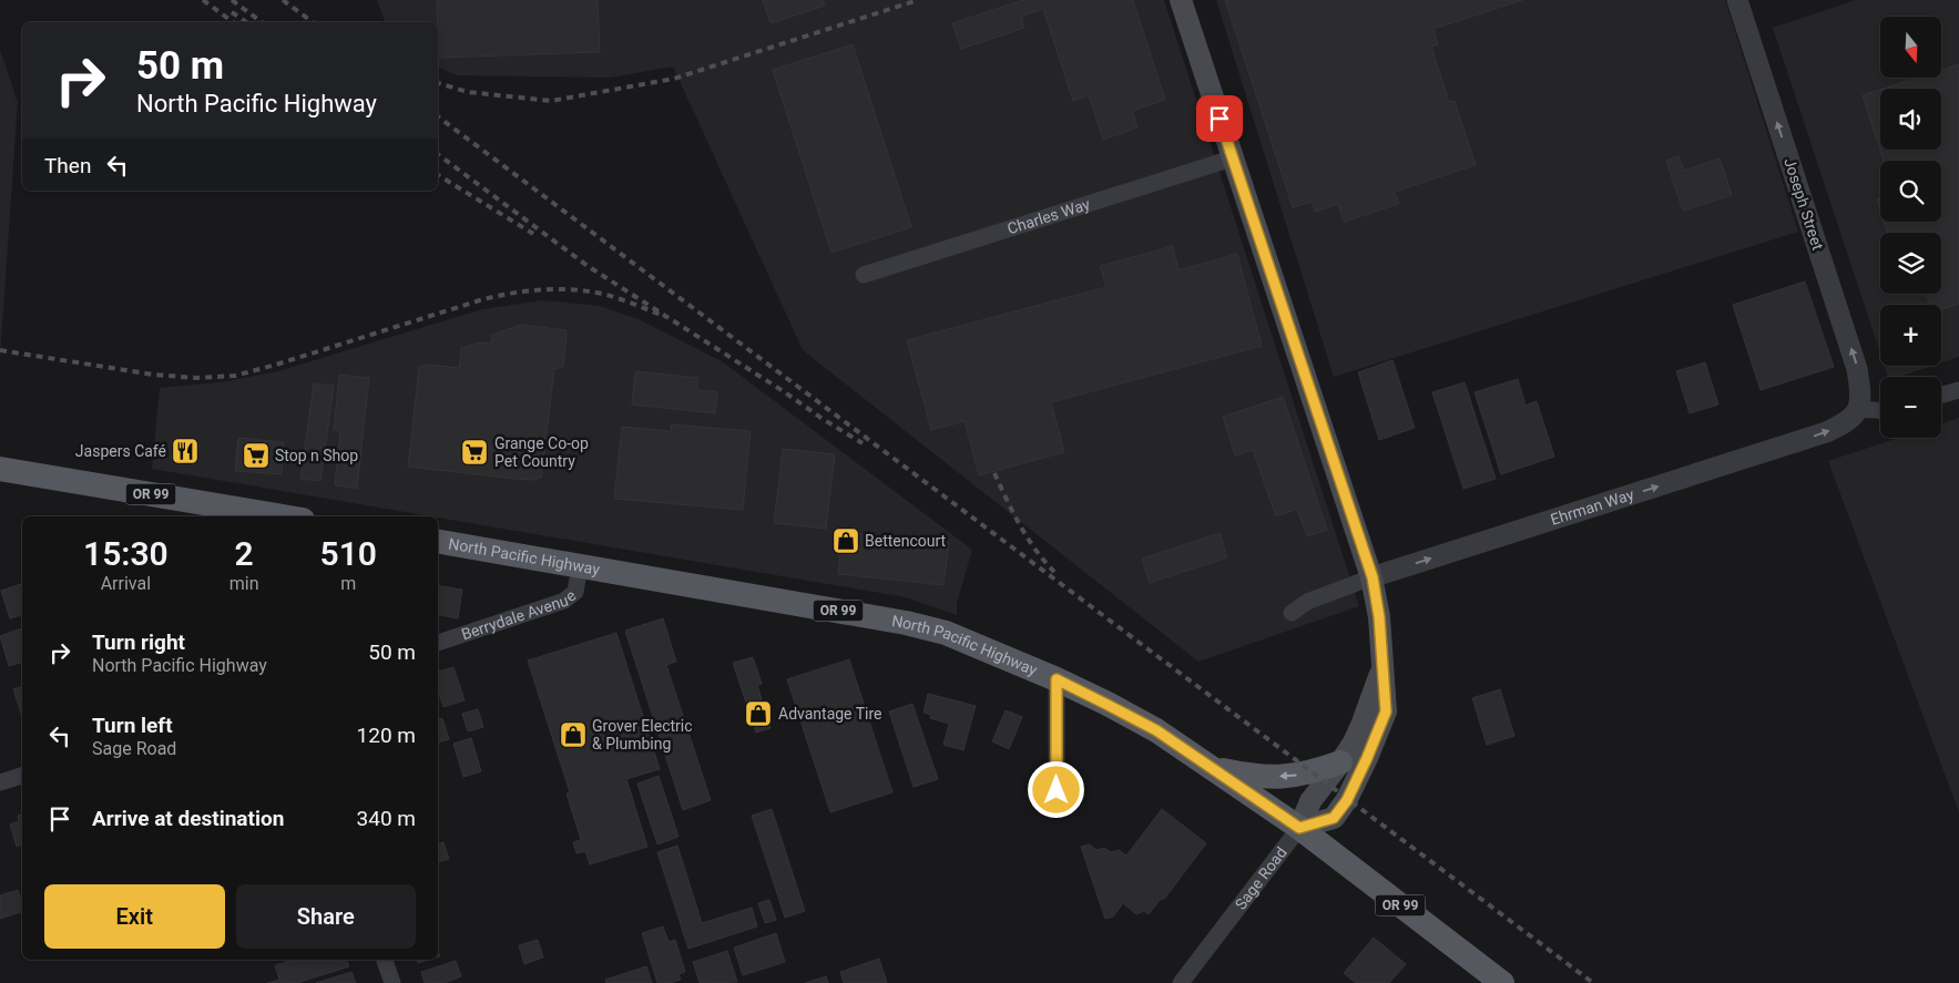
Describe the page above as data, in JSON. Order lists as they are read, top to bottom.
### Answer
{
  "streets": {
    "main road": ["OR 99", "North Pacific Highway"],
    "street": [
      "Joseph Street",
      "Charles Way",
      "Ehrman Way",
      "Berrydale Avenue",
      "Sage Road"
    ]
  },
  "crossings": [
    ["Joseph Street", "Ehrman Way"],
    ["North Pacific Highway", "Berrydale Avenue"],
    ["North Pacific Highway", "Sage Road"]
  ],
  "one_way": ["Joseph Street", "Ehrman Way"],
  "places": {
    "restaurant": ["Jaspers Café"],
    "supermarket": ["Grange Co-op Pet Country", "Stop n Shop"],
    "shop": ["Bettencourt", "Advantage Tire", "Grover Electric & Plumbing"]
  },
  "north": "bottom",
  "page": {
    "map_buttons": ["+", "−"],
    "turn": ["50 m", "North Pacific Highway"],
    "then": "Then",
    "eta": [
      "15:30",
      "Arrival",
      "2",
      "min",
      "510",
      "m"
    ],
    "list": [
      {
        "name": "Turn right",
        "note": "North Pacific Highway",
        "value": "50 m"
      },
      {
        "name": "Turn left",
        "note": "Sage Road",
        "value": "120 m"
      },
      {
        "name": "Arrive at destination",
        "value": "340 m"
      }
    ],
    "buttons": ["Exit", "Share"]
  }
}
